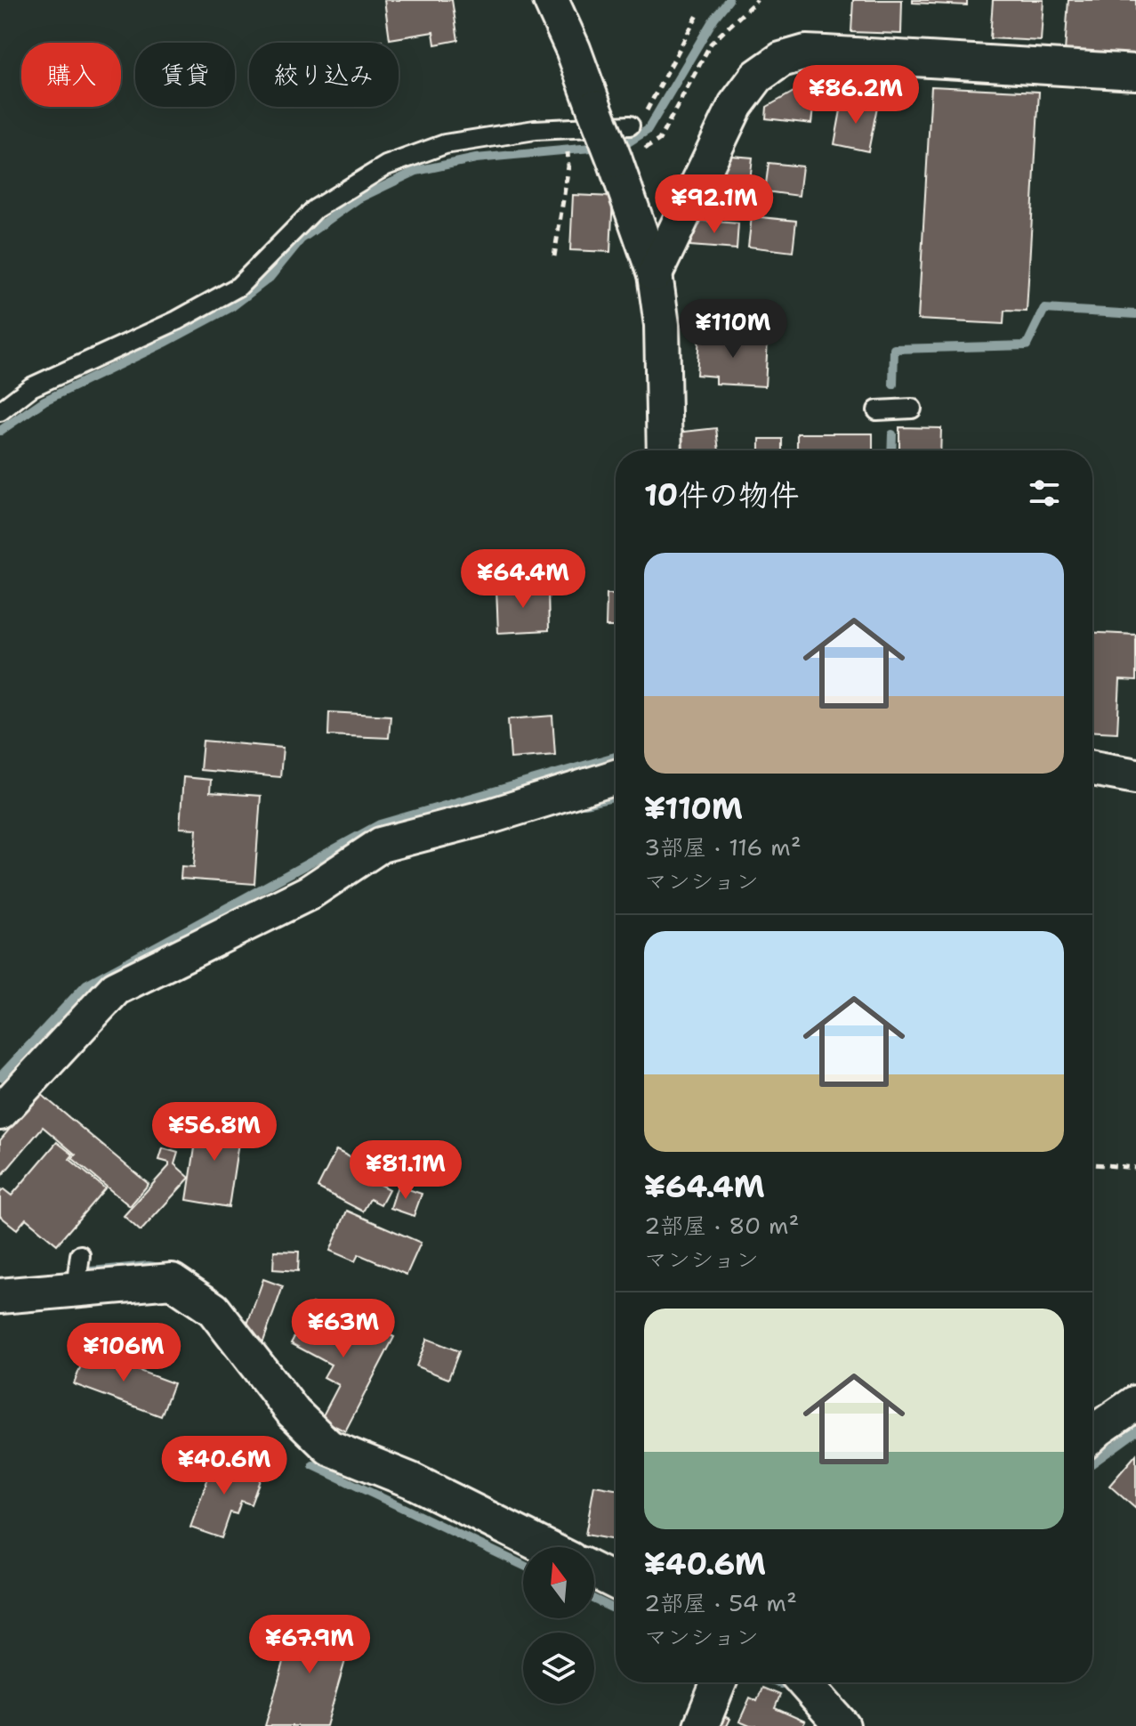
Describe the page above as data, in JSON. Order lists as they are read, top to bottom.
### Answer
{
  "north": "top",
  "page": {
    "chip": ["購入", "賃貸", "絞り込み"],
    "price": [
      "¥86.2M",
      "¥92.1M",
      "¥110M",
      "¥64.4M",
      "¥56.8M",
      "¥81.1M",
      "¥63M",
      "¥106M",
      "¥40.6M",
      "¥67.9M"
    ],
    "heading": "10件の物件",
    "list": [
      {
        "name": "¥110M",
        "note": "3部屋 · 116 m² · マンション"
      },
      {
        "name": "¥64.4M",
        "note": "2部屋 · 80 m² · マンション"
      },
      {
        "name": "¥40.6M",
        "note": "2部屋 · 54 m² · マンション"
      }
    ]
  }
}
